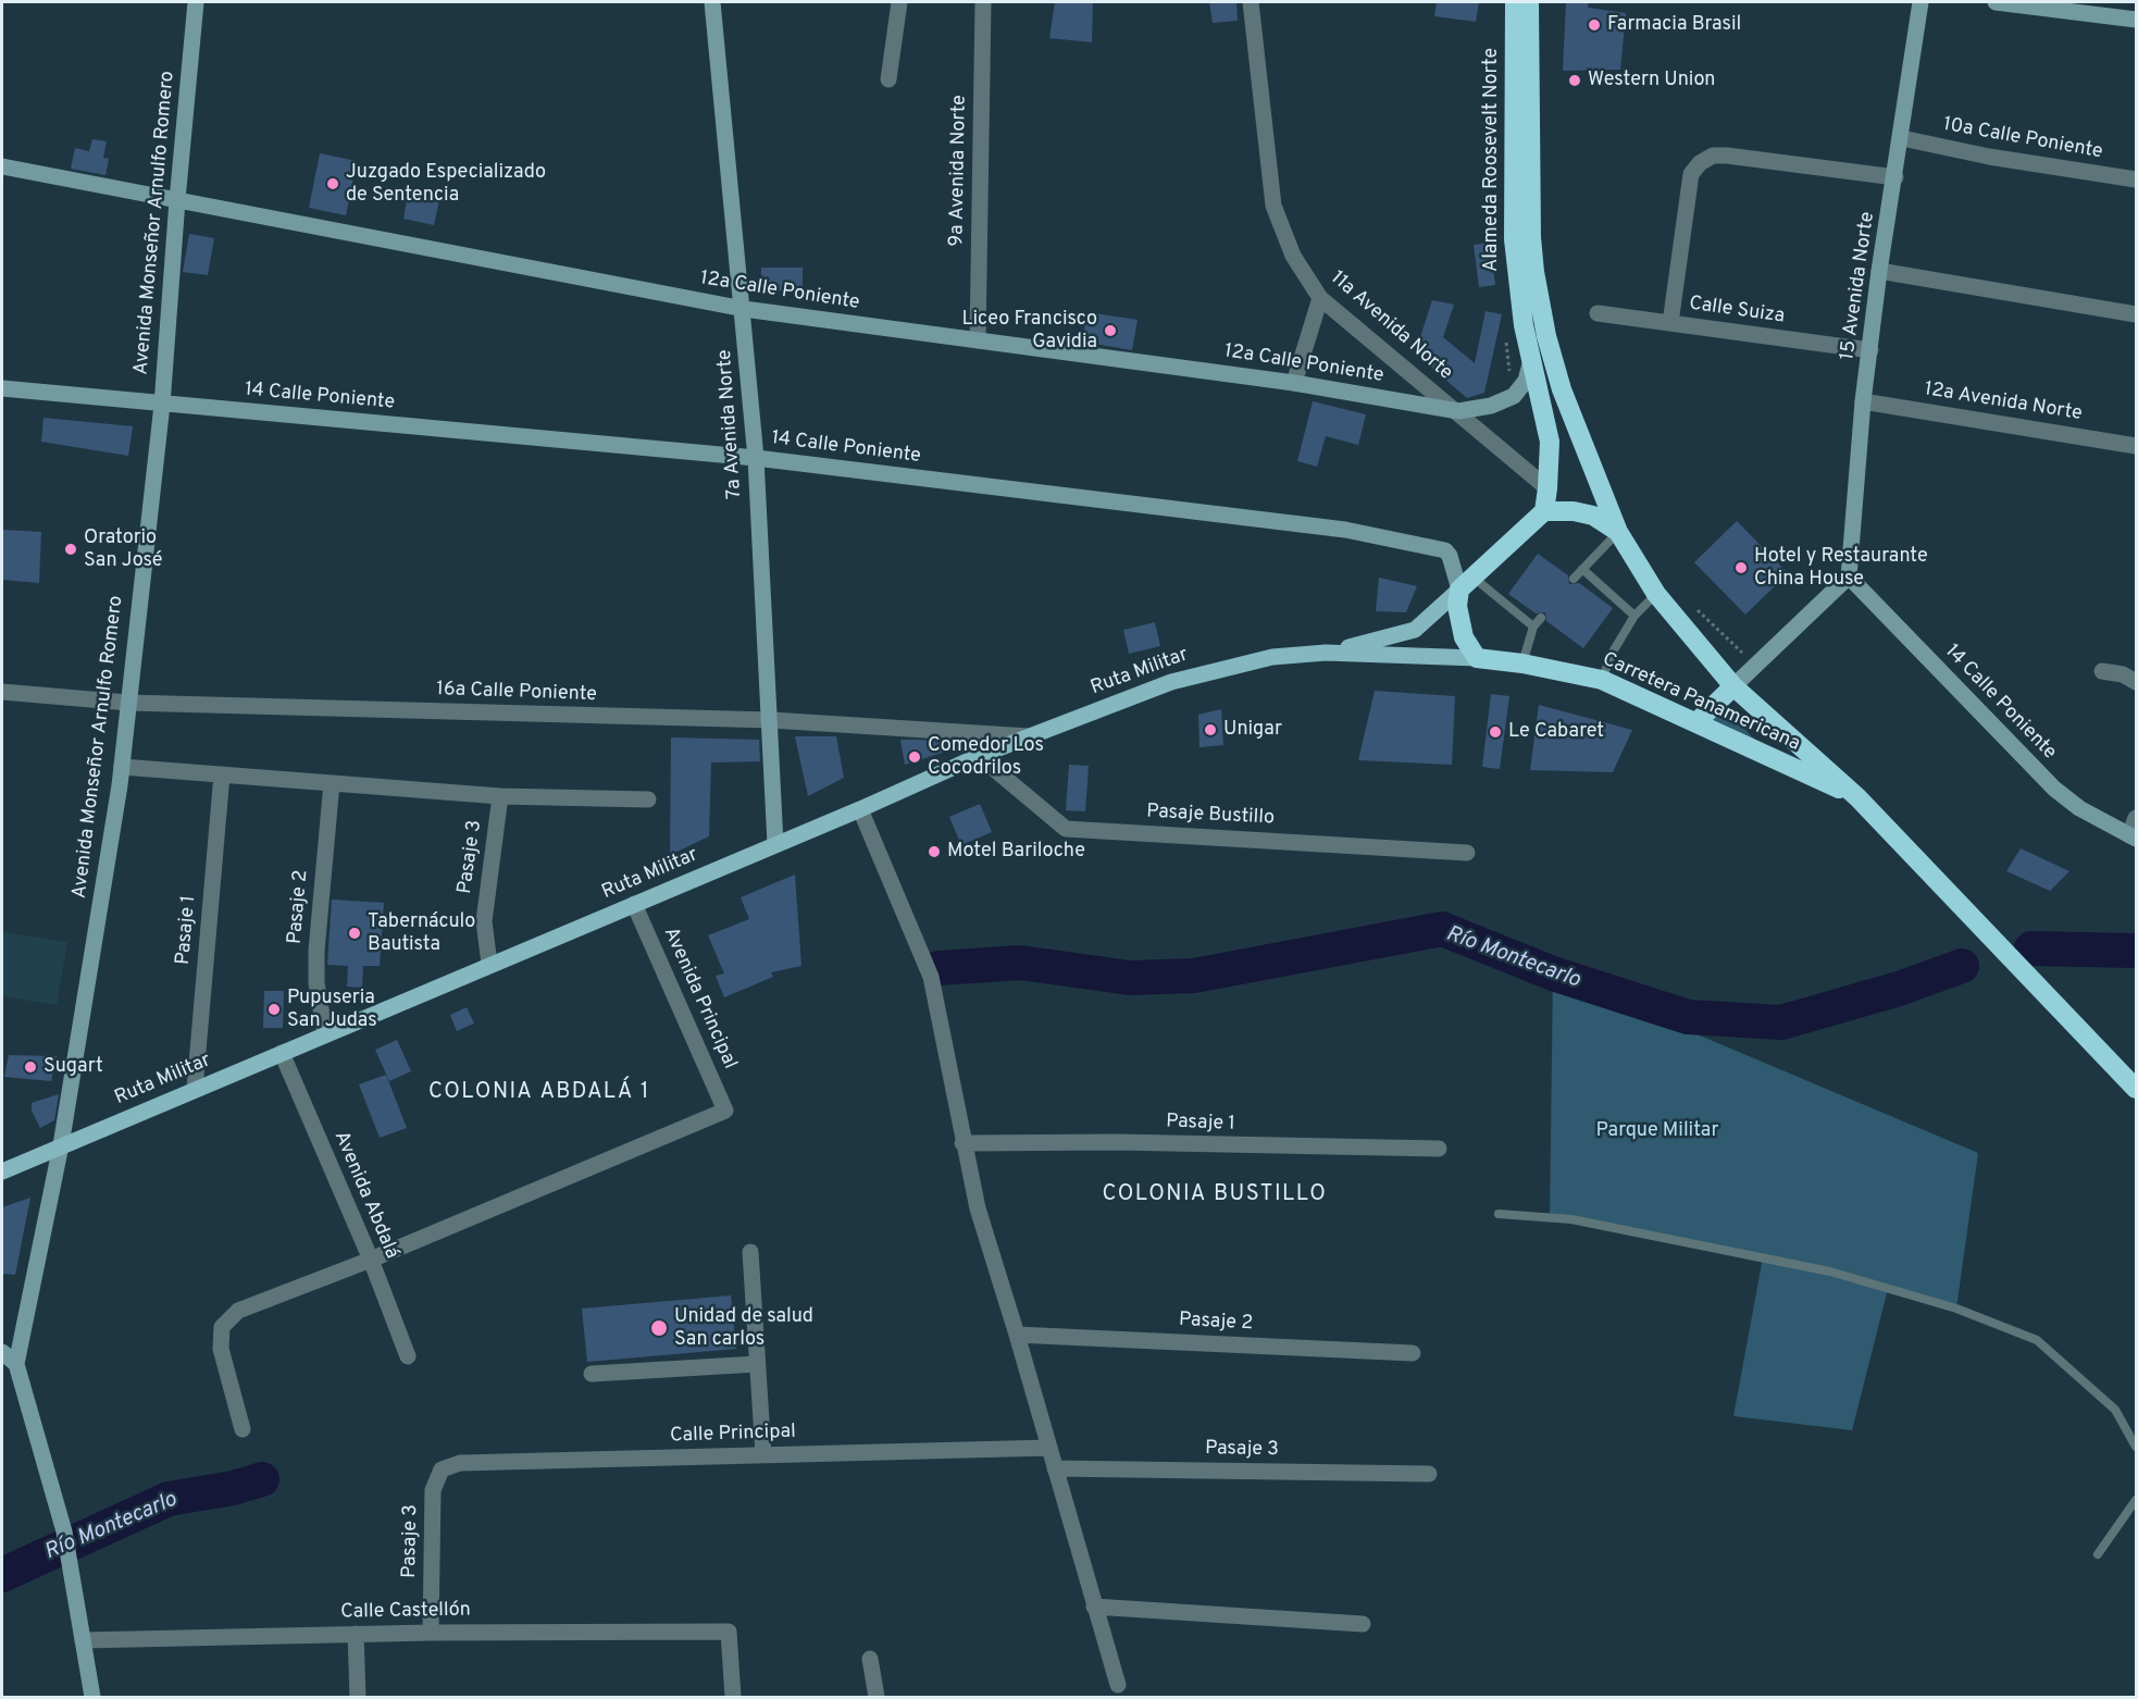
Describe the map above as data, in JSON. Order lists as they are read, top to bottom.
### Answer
{
  "streets": {
    "highway": ["Alameda Roosevelt Norte", "Carretera Panamericana"],
    "main road": ["Ruta Militar"],
    "street": [
      "10a Calle Poniente",
      "9a Avenida Norte",
      "Avenida Monseñor Arnulfo Romero",
      "15 Avenida Norte",
      "12a Calle Poniente",
      "Calle Suiza",
      "11a Avenida Norte",
      "14 Calle Poniente",
      "12a Avenida Norte",
      "7a Avenida Norte",
      "16a Calle Poniente",
      "Pasaje Bustillo",
      "Pasaje 3",
      "Pasaje 2",
      "Pasaje 1",
      "Avenida Principal",
      "Avenida Abdalá",
      "Calle Principal",
      "Calle Castellón"
    ]
  },
  "crossings": [
    ["10a Calle Poniente", "15 Avenida Norte"],
    ["Alameda Roosevelt Norte", "12a Calle Poniente"],
    ["Alameda Roosevelt Norte", "11a Avenida Norte"],
    ["Alameda Roosevelt Norte", "Carretera Panamericana"],
    ["9a Avenida Norte", "12a Calle Poniente"],
    ["Avenida Monseñor Arnulfo Romero", "12a Calle Poniente"],
    ["Avenida Monseñor Arnulfo Romero", "14 Calle Poniente"],
    ["Avenida Monseñor Arnulfo Romero", "Ruta Militar"],
    ["Avenida Monseñor Arnulfo Romero", "16a Calle Poniente"],
    ["15 Avenida Norte", "Calle Suiza"],
    ["15 Avenida Norte", "14 Calle Poniente"],
    ["15 Avenida Norte", "12a Avenida Norte"],
    ["12a Calle Poniente", "11a Avenida Norte"],
    ["12a Calle Poniente", "7a Avenida Norte"],
    ["14 Calle Poniente", "7a Avenida Norte"],
    ["14 Calle Poniente", "Ruta Militar"],
    ["7a Avenida Norte", "Ruta Militar"],
    ["7a Avenida Norte", "16a Calle Poniente"],
    ["Ruta Militar", "16a Calle Poniente"],
    ["Ruta Militar", "Carretera Panamericana"],
    ["Ruta Militar", "Pasaje Bustillo"],
    ["Ruta Militar", "Pasaje 3"],
    ["Ruta Militar", "Pasaje 2"],
    ["Ruta Militar", "Pasaje 1"],
    ["Ruta Militar", "Avenida Principal"],
    ["Ruta Militar", "Avenida Abdalá"],
    ["Pasaje 3", "Calle Principal"],
    ["Pasaje 3", "Calle Castellón"],
    ["Avenida Principal", "Avenida Abdalá"]
  ],
  "districts": ["COLONIA ABDALÁ 1", "COLONIA BUSTILLO"],
  "water": ["Río Montecarlo"],
  "parks": ["Parque Militar"],
  "places": [
    "Farmacia Brasil",
    "Western Union",
    "Juzgado Especializado de Sentencia",
    "Liceo Francisco Gavidia",
    "Oratorio San José",
    "Hotel y Restaurante China House",
    "Unigar",
    "Le Cabaret",
    "Comedor Los Cocodrilos",
    "Motel Bariloche",
    "Tabernáculo Bautista",
    "Pupuseria San Judas",
    "Sugart",
    "Unidad de salud San carlos"
  ]
}
